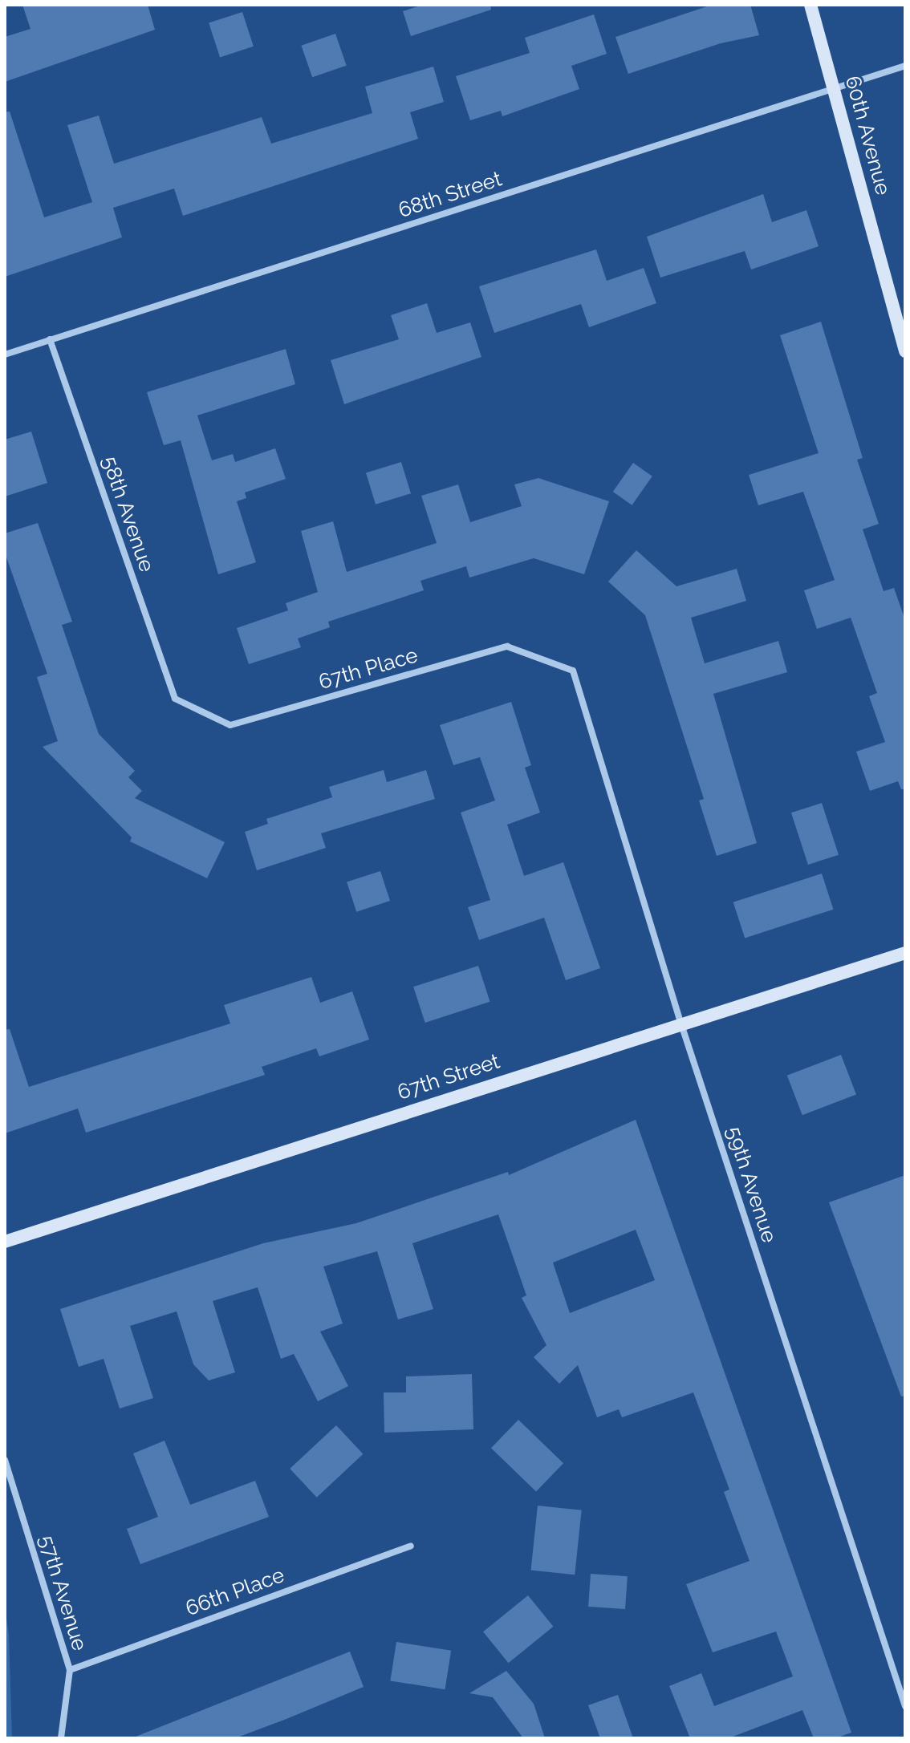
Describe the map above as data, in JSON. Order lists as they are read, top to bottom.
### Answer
{
  "streets": {
    "street": [
      "60th Avenue",
      "68th Street",
      "58th Avenue",
      "67th Place",
      "67th Street",
      "59th Avenue",
      "66th Place",
      "57th Avenue"
    ]
  },
  "crossings": [
    ["60th Avenue", "68th Street"],
    ["68th Street", "58th Avenue"],
    ["58th Avenue", "67th Place"],
    ["67th Place", "59th Avenue"],
    ["67th Street", "59th Avenue"],
    ["66th Place", "57th Avenue"]
  ]
}
